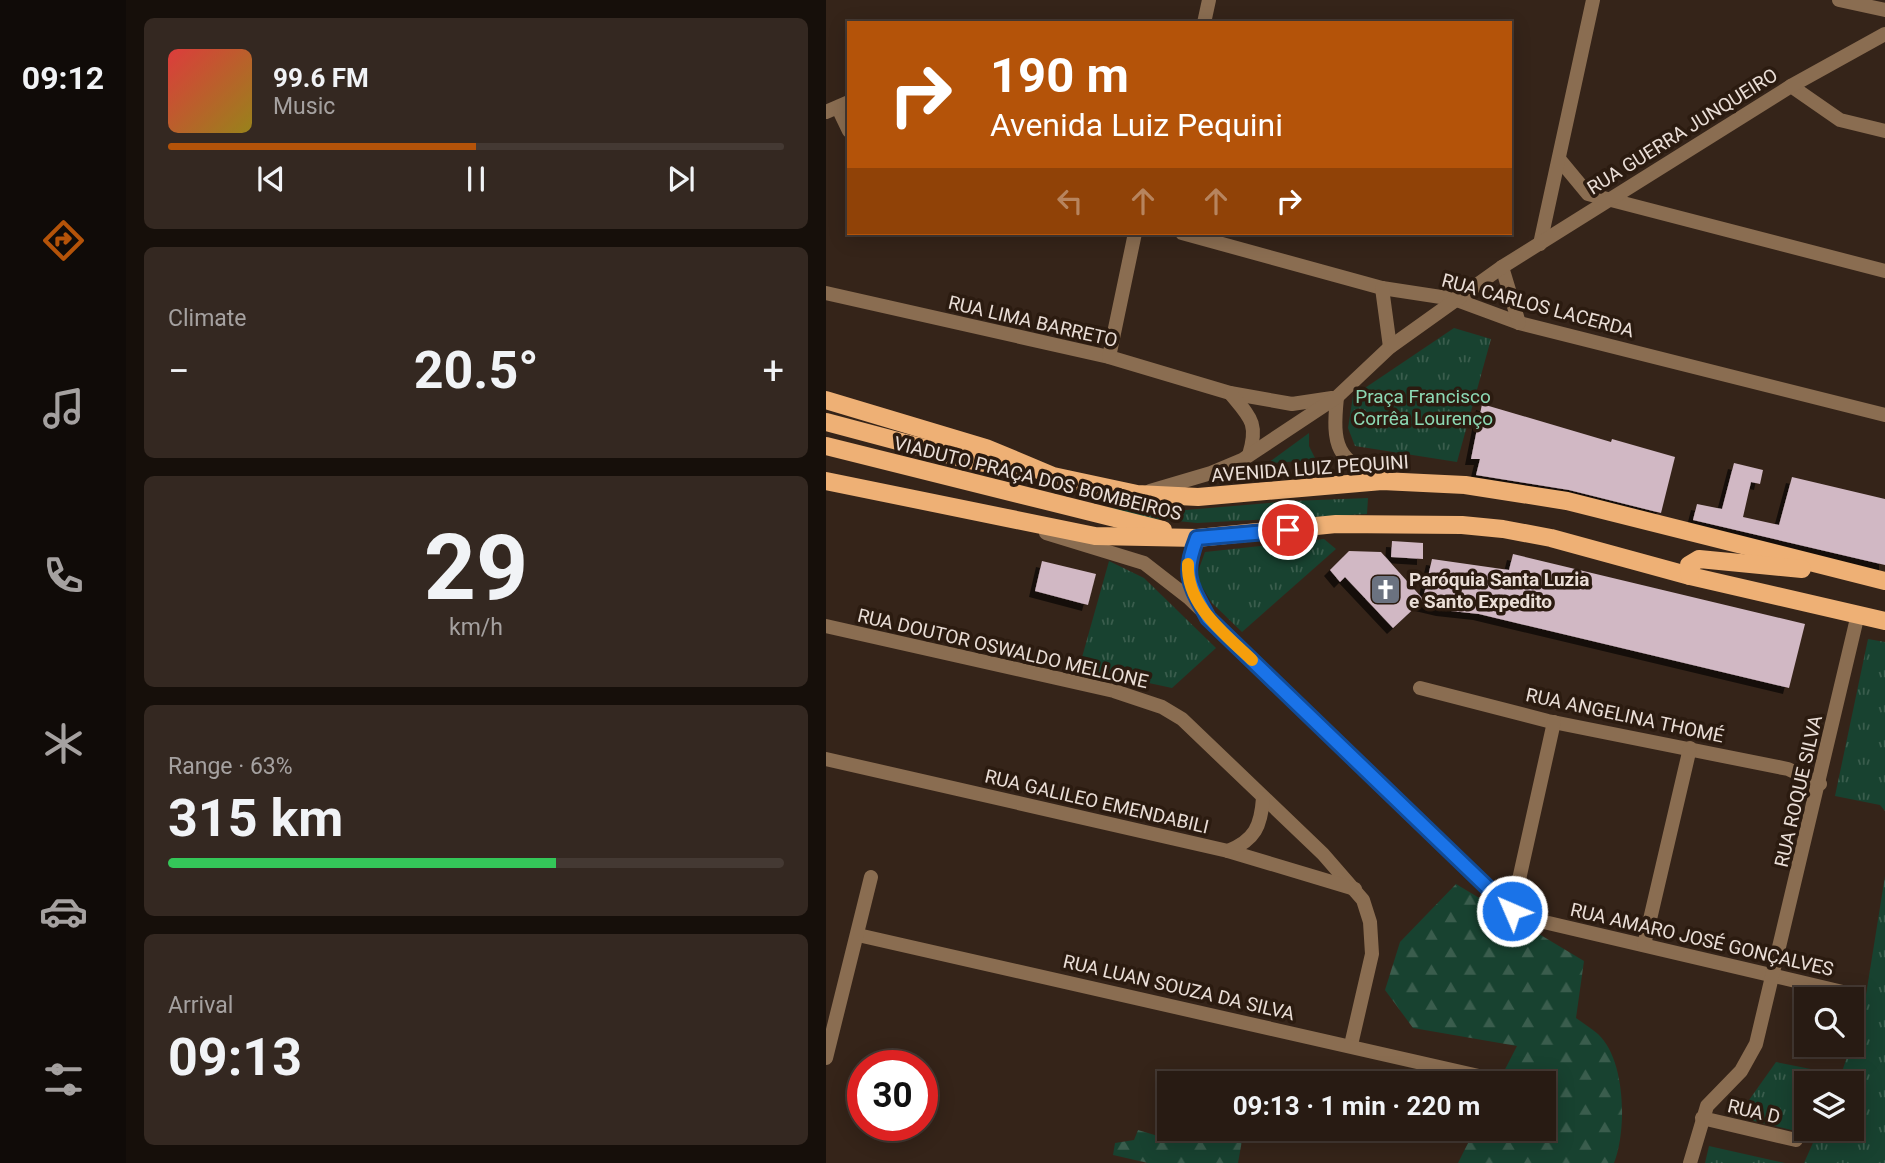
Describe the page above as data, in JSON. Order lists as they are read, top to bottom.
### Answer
{
  "streets": {
    "main road": ["AVENIDA LUIZ PEQUINI", "VIADUTO PRAÇA DOS BOMBEIROS"],
    "street": [
      "RUA GUERRA JUNQUEIRO",
      "RUA CARLOS LACERDA",
      "RUA LIMA BARRETO",
      "RUA DOUTOR OSWALDO MELLONE",
      "RUA ANGELINA THOMÉ",
      "RUA ROQUE SILVA",
      "RUA GALILEO EMENDABILI",
      "RUA AMARO JOSÉ GONÇALVES",
      "RUA LUAN SOUZA DA SILVA",
      "RUA D"
    ]
  },
  "crossings": [
    ["RUA GUERRA JUNQUEIRO", "RUA CARLOS LACERDA"],
    ["RUA GUERRA JUNQUEIRO", "RUA LIMA BARRETO"],
    ["RUA GUERRA JUNQUEIRO", "AVENIDA LUIZ PEQUINI"],
    ["AVENIDA LUIZ PEQUINI", "VIADUTO PRAÇA DOS BOMBEIROS"],
    ["VIADUTO PRAÇA DOS BOMBEIROS", "RUA AMARO JOSÉ GONÇALVES"],
    ["RUA DOUTOR OSWALDO MELLONE", "RUA GALILEO EMENDABILI"],
    ["RUA DOUTOR OSWALDO MELLONE", "RUA LUAN SOUZA DA SILVA"],
    ["RUA ANGELINA THOMÉ", "RUA ROQUE SILVA"],
    ["RUA ROQUE SILVA", "RUA AMARO JOSÉ GONÇALVES"],
    ["RUA ROQUE SILVA", "RUA D"]
  ],
  "parks": ["Praça Francisco Corrêa Lourenço"],
  "places": {
    "church": ["Paróquia Santa Luzia e Santo Expedito"]
  },
  "page": {
    "tabs": "09:12",
    "turn": ["190 m", "Avenida Luiz Pequini"],
    "song": ["99.6 FM", "Music"],
    "tile": [
      "Climate",
      ["29", "km/h"],
      ["Range · 63%", "315 km"],
      ["Arrival", "09:13"]
    ],
    "heat": ["−", "20.5°", "+"],
    "limit": "30",
    "trip": "09:13 · 1 min · 220 m"
  }
}
